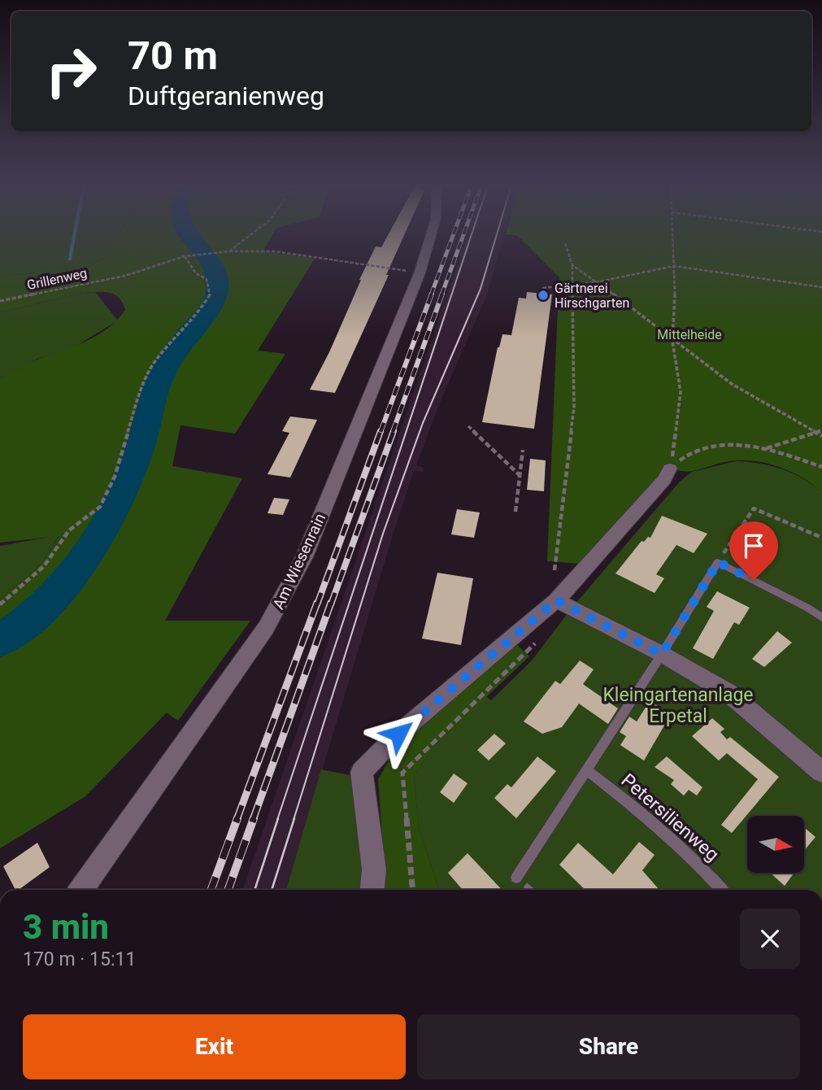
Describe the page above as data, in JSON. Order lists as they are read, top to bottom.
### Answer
{
  "streets": {
    "street": ["Am Wiesenrain"],
    "lane": ["Petersilienweg"],
    "path": ["Grillenweg"]
  },
  "crossings": [
    ["Grillenweg", "Am Wiesenrain"]
  ],
  "parks": ["Mittelheide", "Kleingartenanlage Erpetal"],
  "places": ["Gärtnerei Hirschgarten"],
  "north": "right",
  "page": {
    "turn": ["70 m", "Duftgeranienweg"],
    "heading": ["3 min", "170 m · 15:11"],
    "buttons": ["Exit", "Share"]
  }
}
